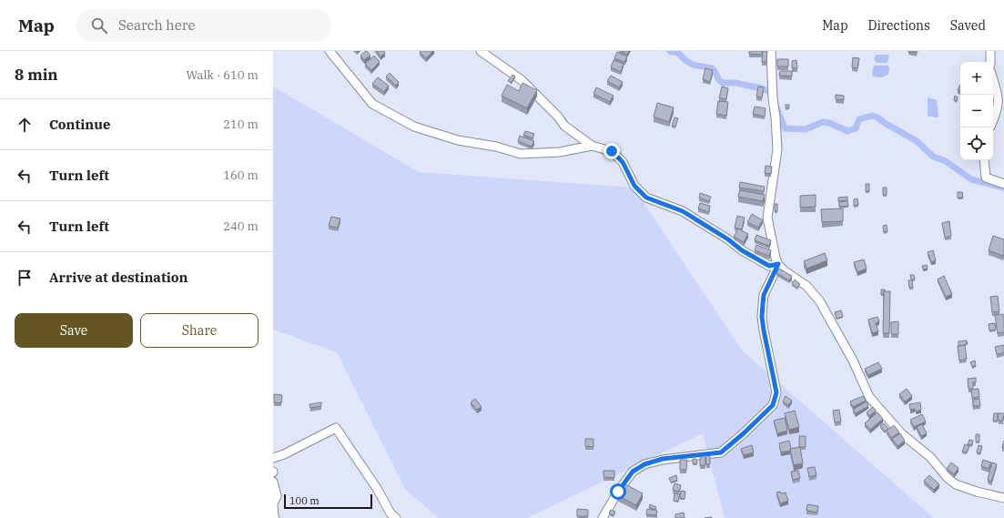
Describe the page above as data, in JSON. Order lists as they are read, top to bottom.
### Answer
{
  "scale_bar": "100 m",
  "page": {
    "header": "Map",
    "search": "Search here",
    "nav": ["Map", "Directions", "Saved"],
    "heading": ["8 min", "Walk · 610 m"],
    "map_buttons": ["+", "−"],
    "list": [
      ["Continue", "210 m"],
      ["Turn left", "160 m"],
      ["Turn left", "240 m"],
      "Arrive at destination"
    ],
    "buttons": ["Save", "Share"],
    "scale": "100 m"
  }
}
